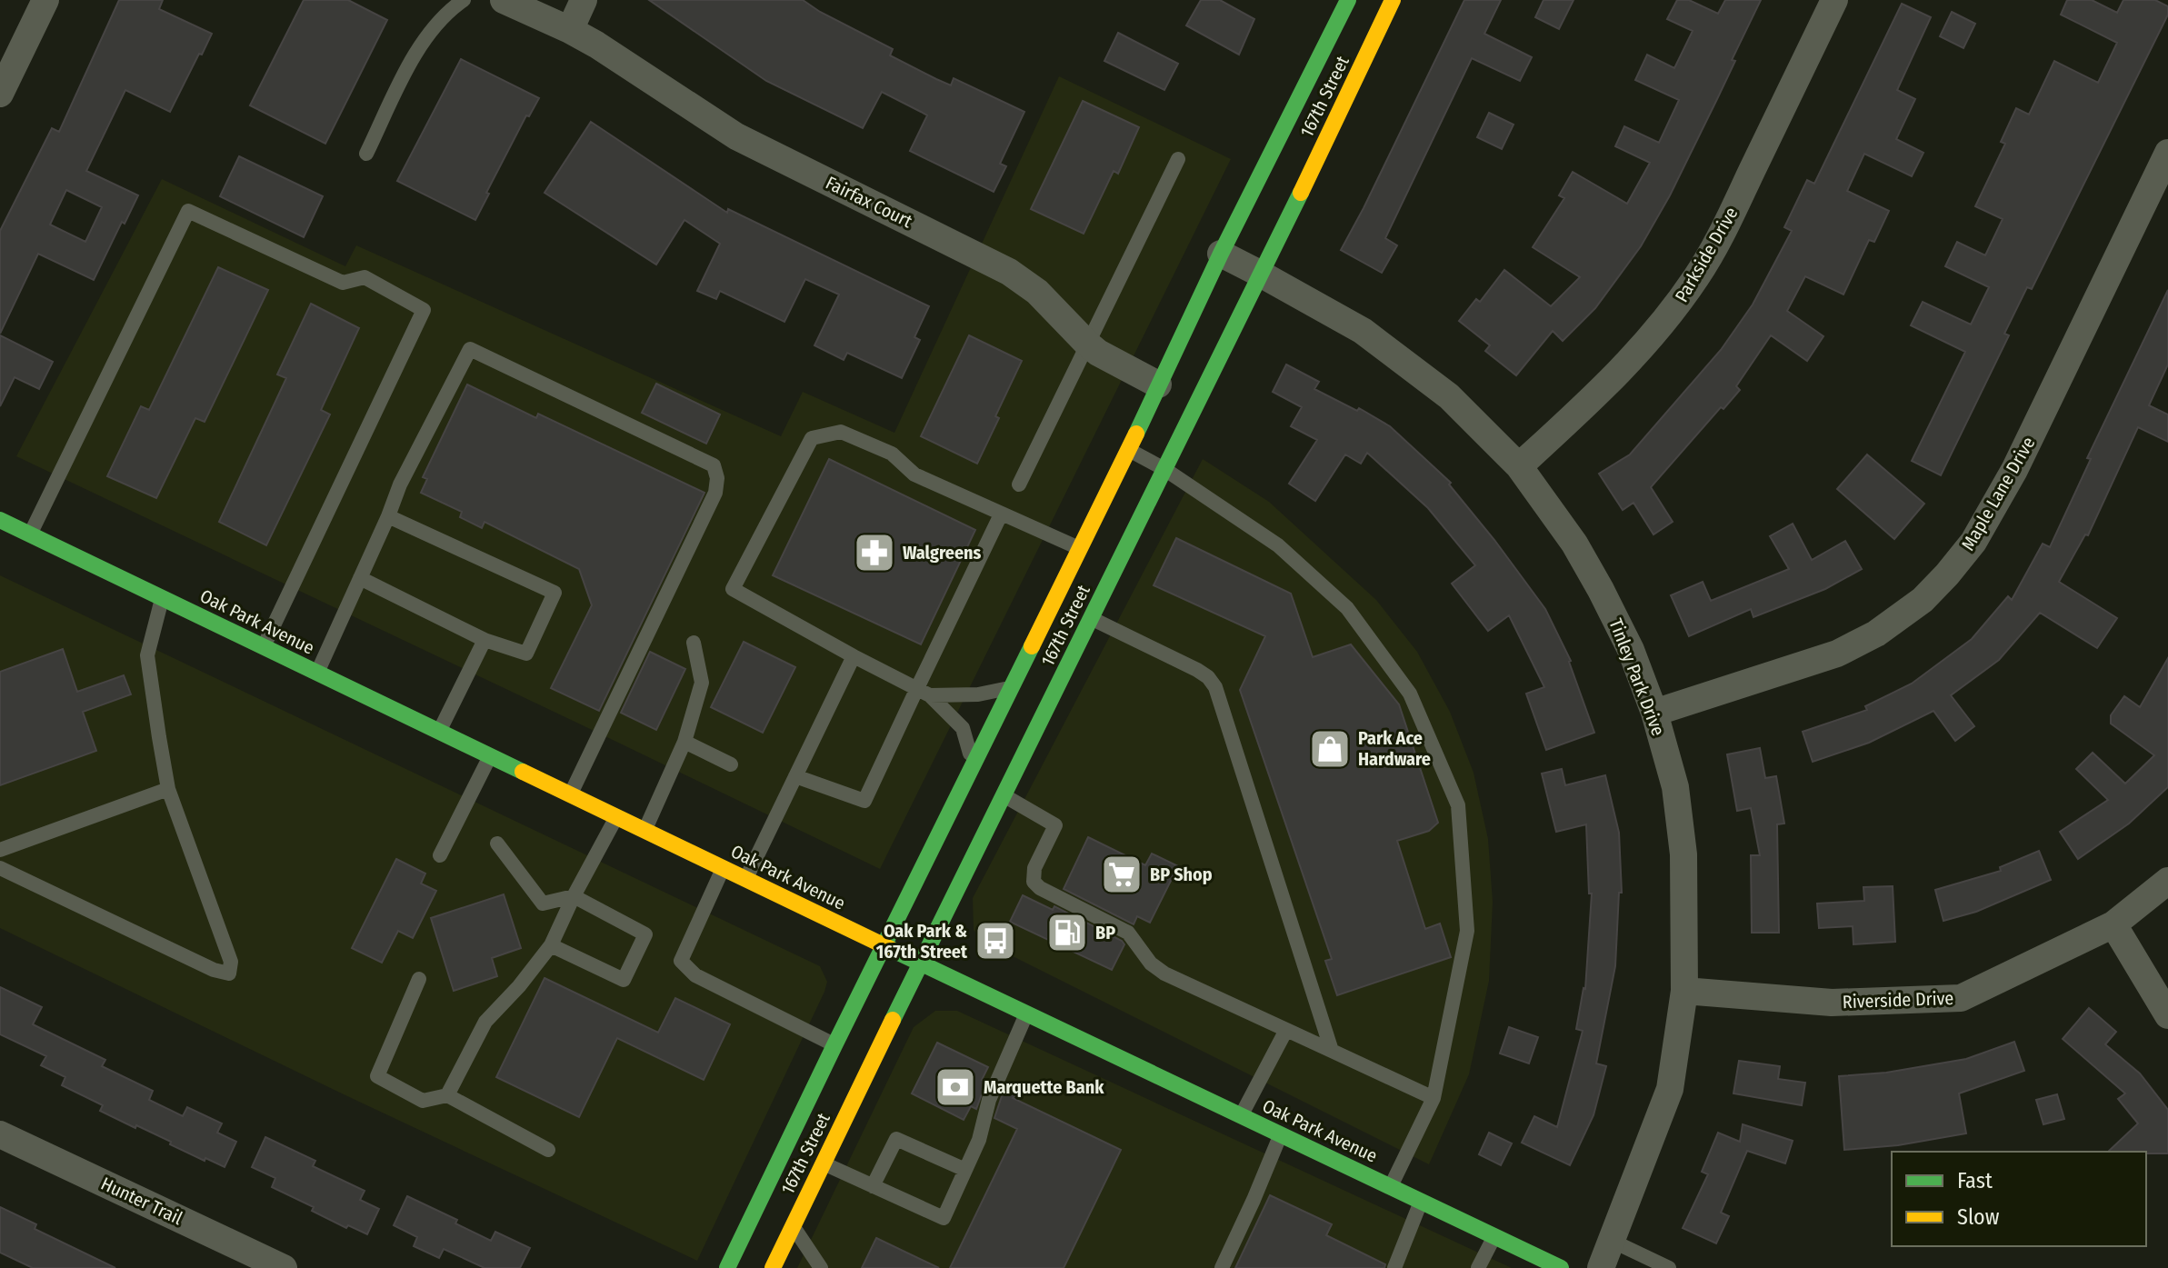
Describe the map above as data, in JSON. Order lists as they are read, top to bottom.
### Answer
{
  "streets": {
    "main road": ["167th Street", "Oak Park Avenue"],
    "street": [
      "Fairfax Court",
      "Parkside Drive",
      "Maple Lane Drive",
      "Tinley Park Drive",
      "Riverside Drive",
      "Hunter Trail"
    ]
  },
  "crossings": [
    ["167th Street", "Fairfax Court"],
    ["167th Street", "Oak Park Avenue"],
    ["167th Street", "Tinley Park Drive"],
    ["Parkside Drive", "Tinley Park Drive"],
    ["Maple Lane Drive", "Tinley Park Drive"],
    ["Tinley Park Drive", "Riverside Drive"]
  ],
  "places": {
    "pharmacy": ["Walgreens"],
    "shop": ["Park Ace Hardware"],
    "supermarket": ["BP Shop"],
    "fuel station": ["BP"],
    "bus stop": ["Oak Park & 167th Street"],
    "bank": ["Marquette Bank"]
  },
  "legend": ["Fast", "Slow"]
}
